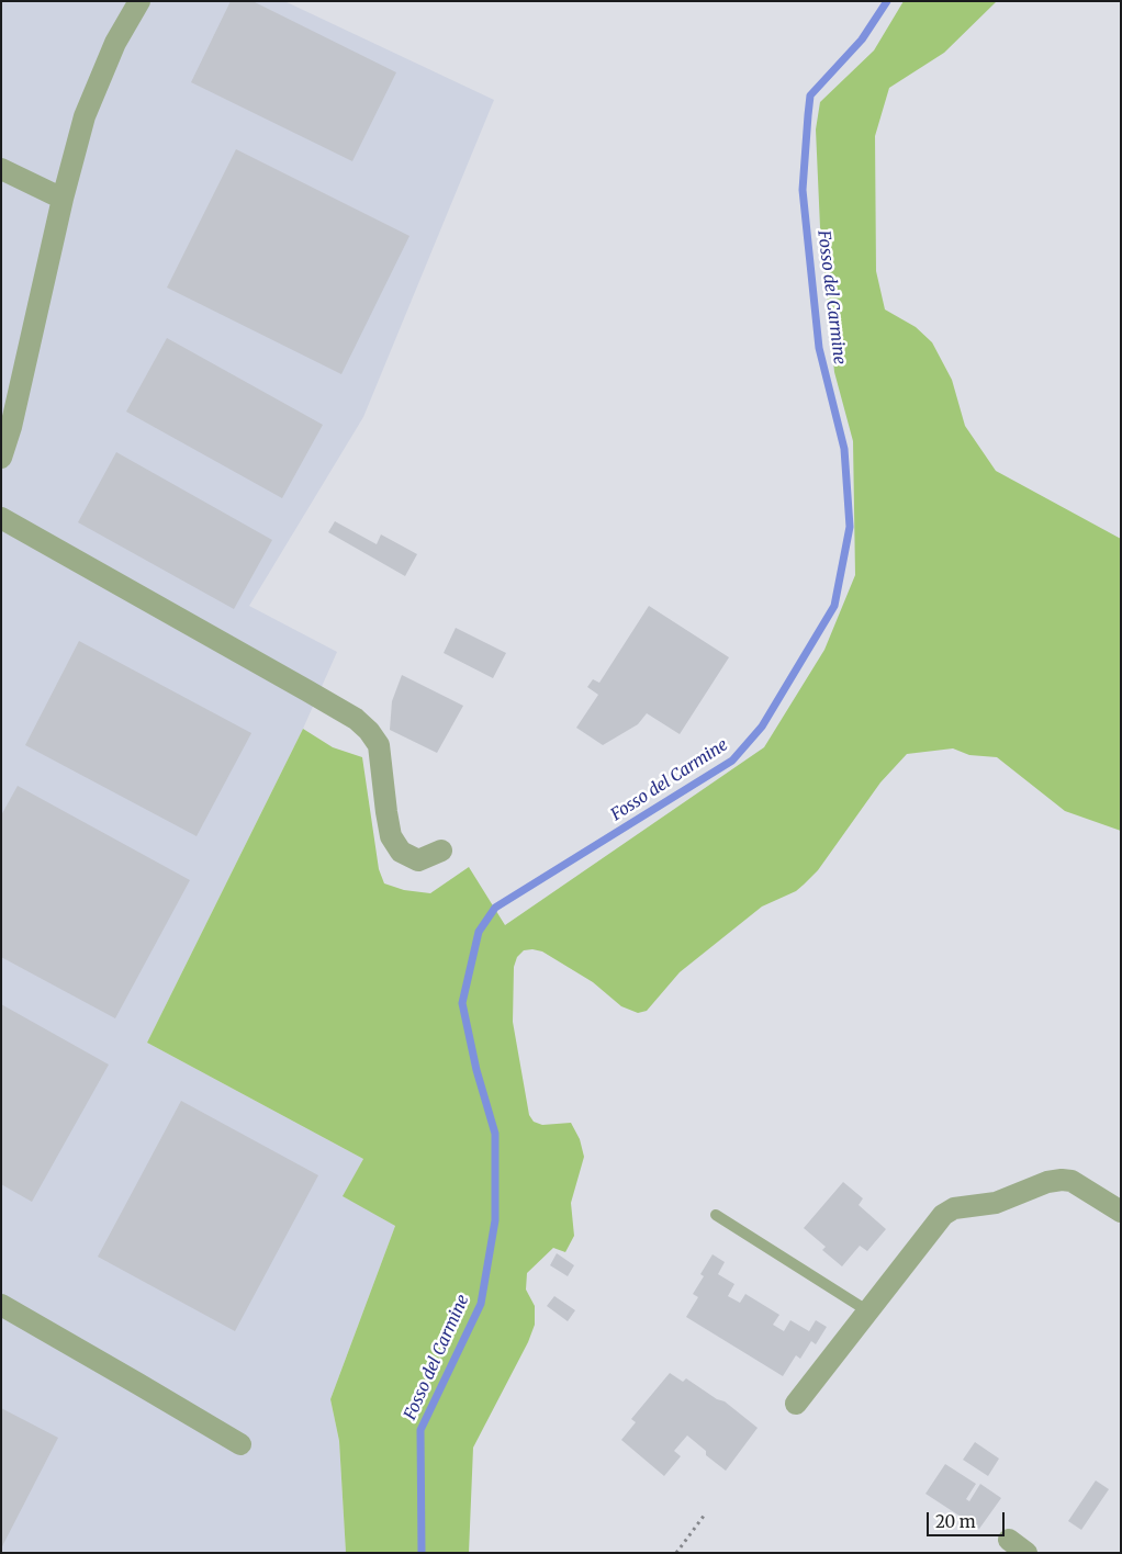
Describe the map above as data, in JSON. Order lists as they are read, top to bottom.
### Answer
{
  "water": ["Fosso del Carmine"],
  "scale_bar": "20 m"
}
